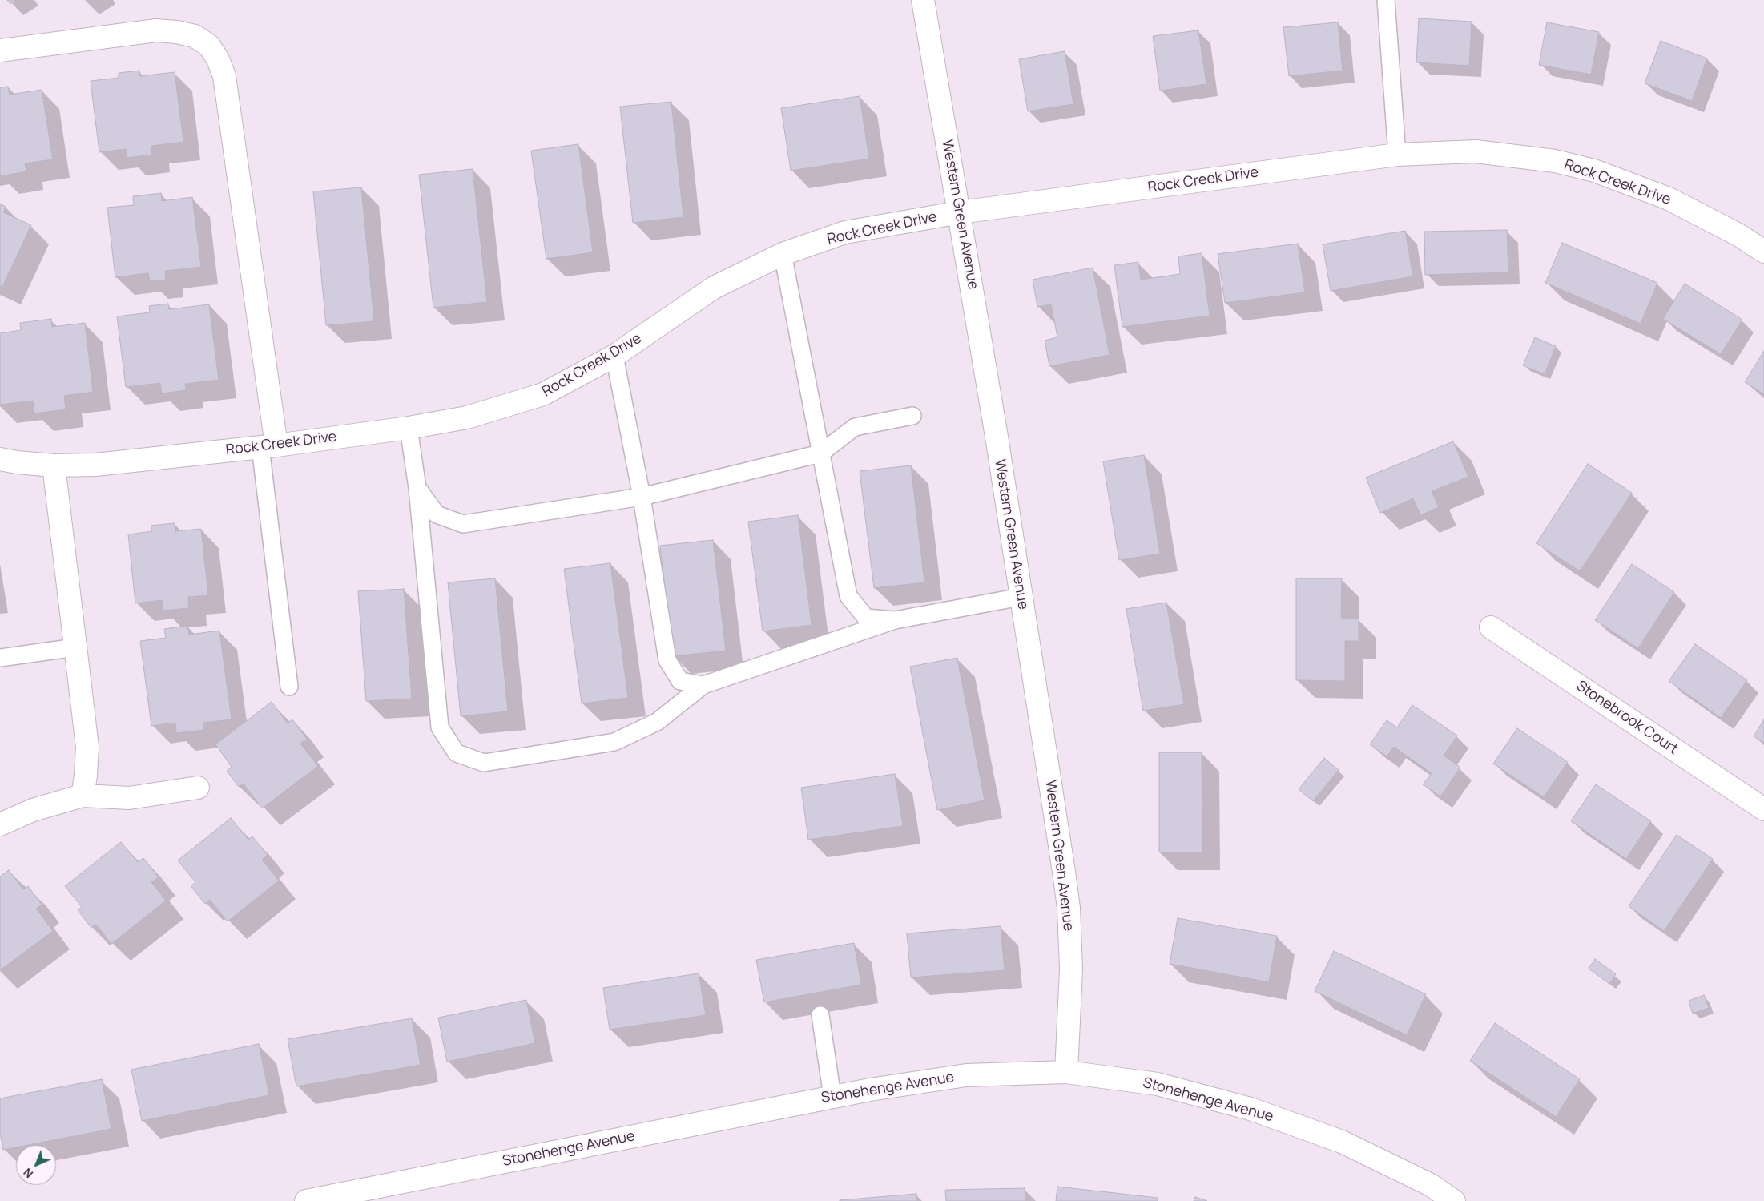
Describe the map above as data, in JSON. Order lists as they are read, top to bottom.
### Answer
{
  "streets": {
    "street": [
      "Rock Creek Drive",
      "Western Green Avenue",
      "Stonebrook Court",
      "Stonehenge Avenue"
    ]
  },
  "crossings": [
    ["Rock Creek Drive", "Western Green Avenue"],
    ["Western Green Avenue", "Stonehenge Avenue"]
  ],
  "north": "bottom left"
}
